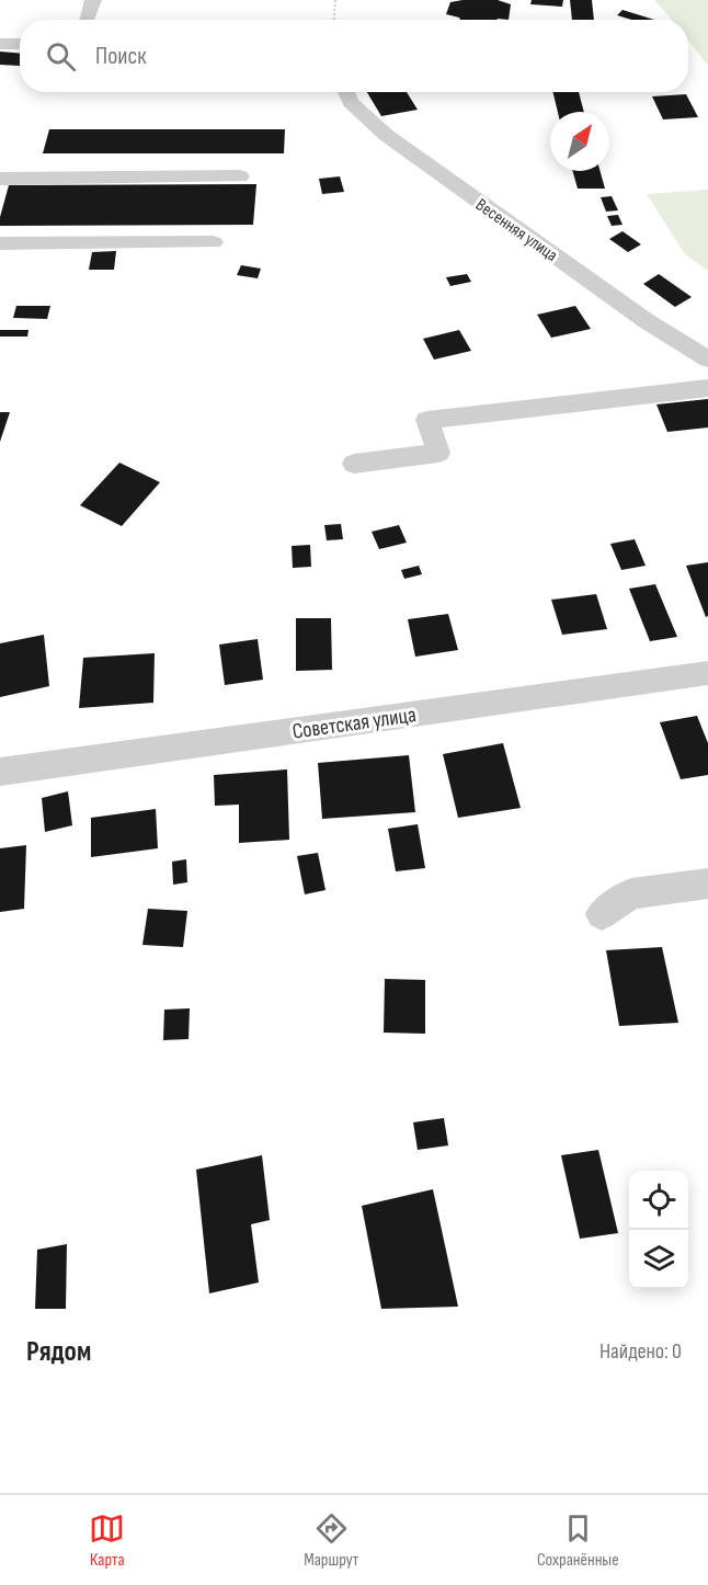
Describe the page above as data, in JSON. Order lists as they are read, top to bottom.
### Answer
{
  "streets": {
    "street": ["Весенняя улица", "Советская улица"]
  },
  "north": "top right",
  "page": {
    "search": "Поиск",
    "heading": ["Рядом", "Найдено: 0"],
    "nav": ["Карта", "Маршрут", "Сохранённые"]
  }
}
